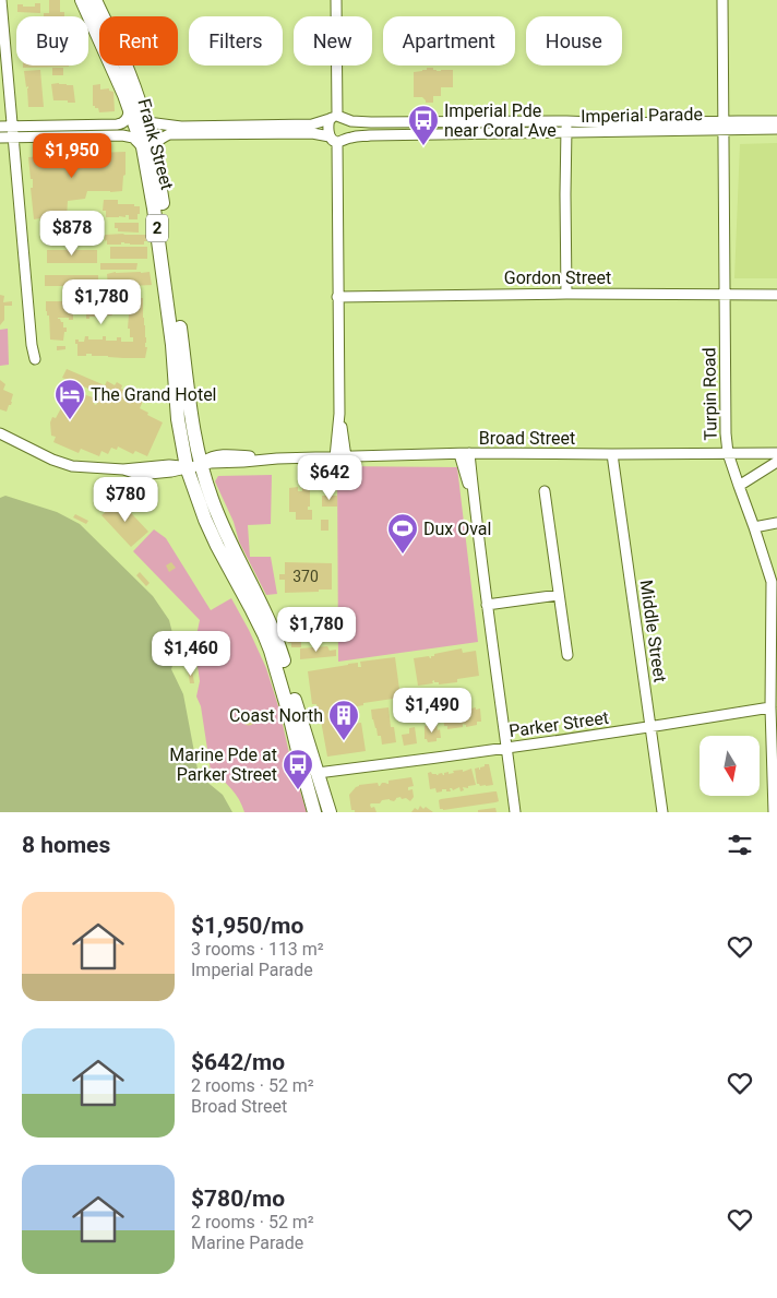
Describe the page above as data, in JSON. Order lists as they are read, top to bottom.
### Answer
{
  "streets": {
    "highway": ["Frank Street", "2"],
    "street": [
      "Imperial Parade",
      "Gordon Street",
      "Turpin Road",
      "Broad Street",
      "Middle Street",
      "Parker Street"
    ]
  },
  "crossings": [
    ["Imperial Parade", "Frank Street"],
    ["Imperial Parade", "Turpin Road"],
    ["Frank Street", "2"],
    ["Frank Street", "Broad Street"],
    ["2", "Broad Street"],
    ["2", "Parker Street"],
    ["Gordon Street", "Turpin Road"],
    ["Turpin Road", "Broad Street"],
    ["Turpin Road", "Parker Street"],
    ["Broad Street", "Middle Street"],
    ["Middle Street", "Parker Street"]
  ],
  "places": {
    "bus stop": ["Imperial Pde near Coral Ave", "Marine Pde at Parker Street"],
    "hotel": ["The Grand Hotel"],
    "sports": ["Dux Oval"],
    "building": ["Coast North"]
  },
  "house_numbers": ["370"],
  "north": "bottom",
  "page": {
    "chip": [
      "Buy",
      "Rent",
      "Filters",
      "New",
      "Apartment",
      "House"
    ],
    "price": [
      "$1,950",
      "$878",
      "$1,780",
      "$642",
      "$780",
      "$1,780",
      "$1,460",
      "$1,490"
    ],
    "heading": "8 homes",
    "list": [
      {
        "name": "$1,950/mo",
        "note": "3 rooms · 113 m² · Imperial Parade"
      },
      {
        "name": "$642/mo",
        "note": "2 rooms · 52 m² · Broad Street"
      },
      {
        "name": "$780/mo",
        "note": "2 rooms · 52 m² · Marine Parade"
      }
    ]
  }
}
